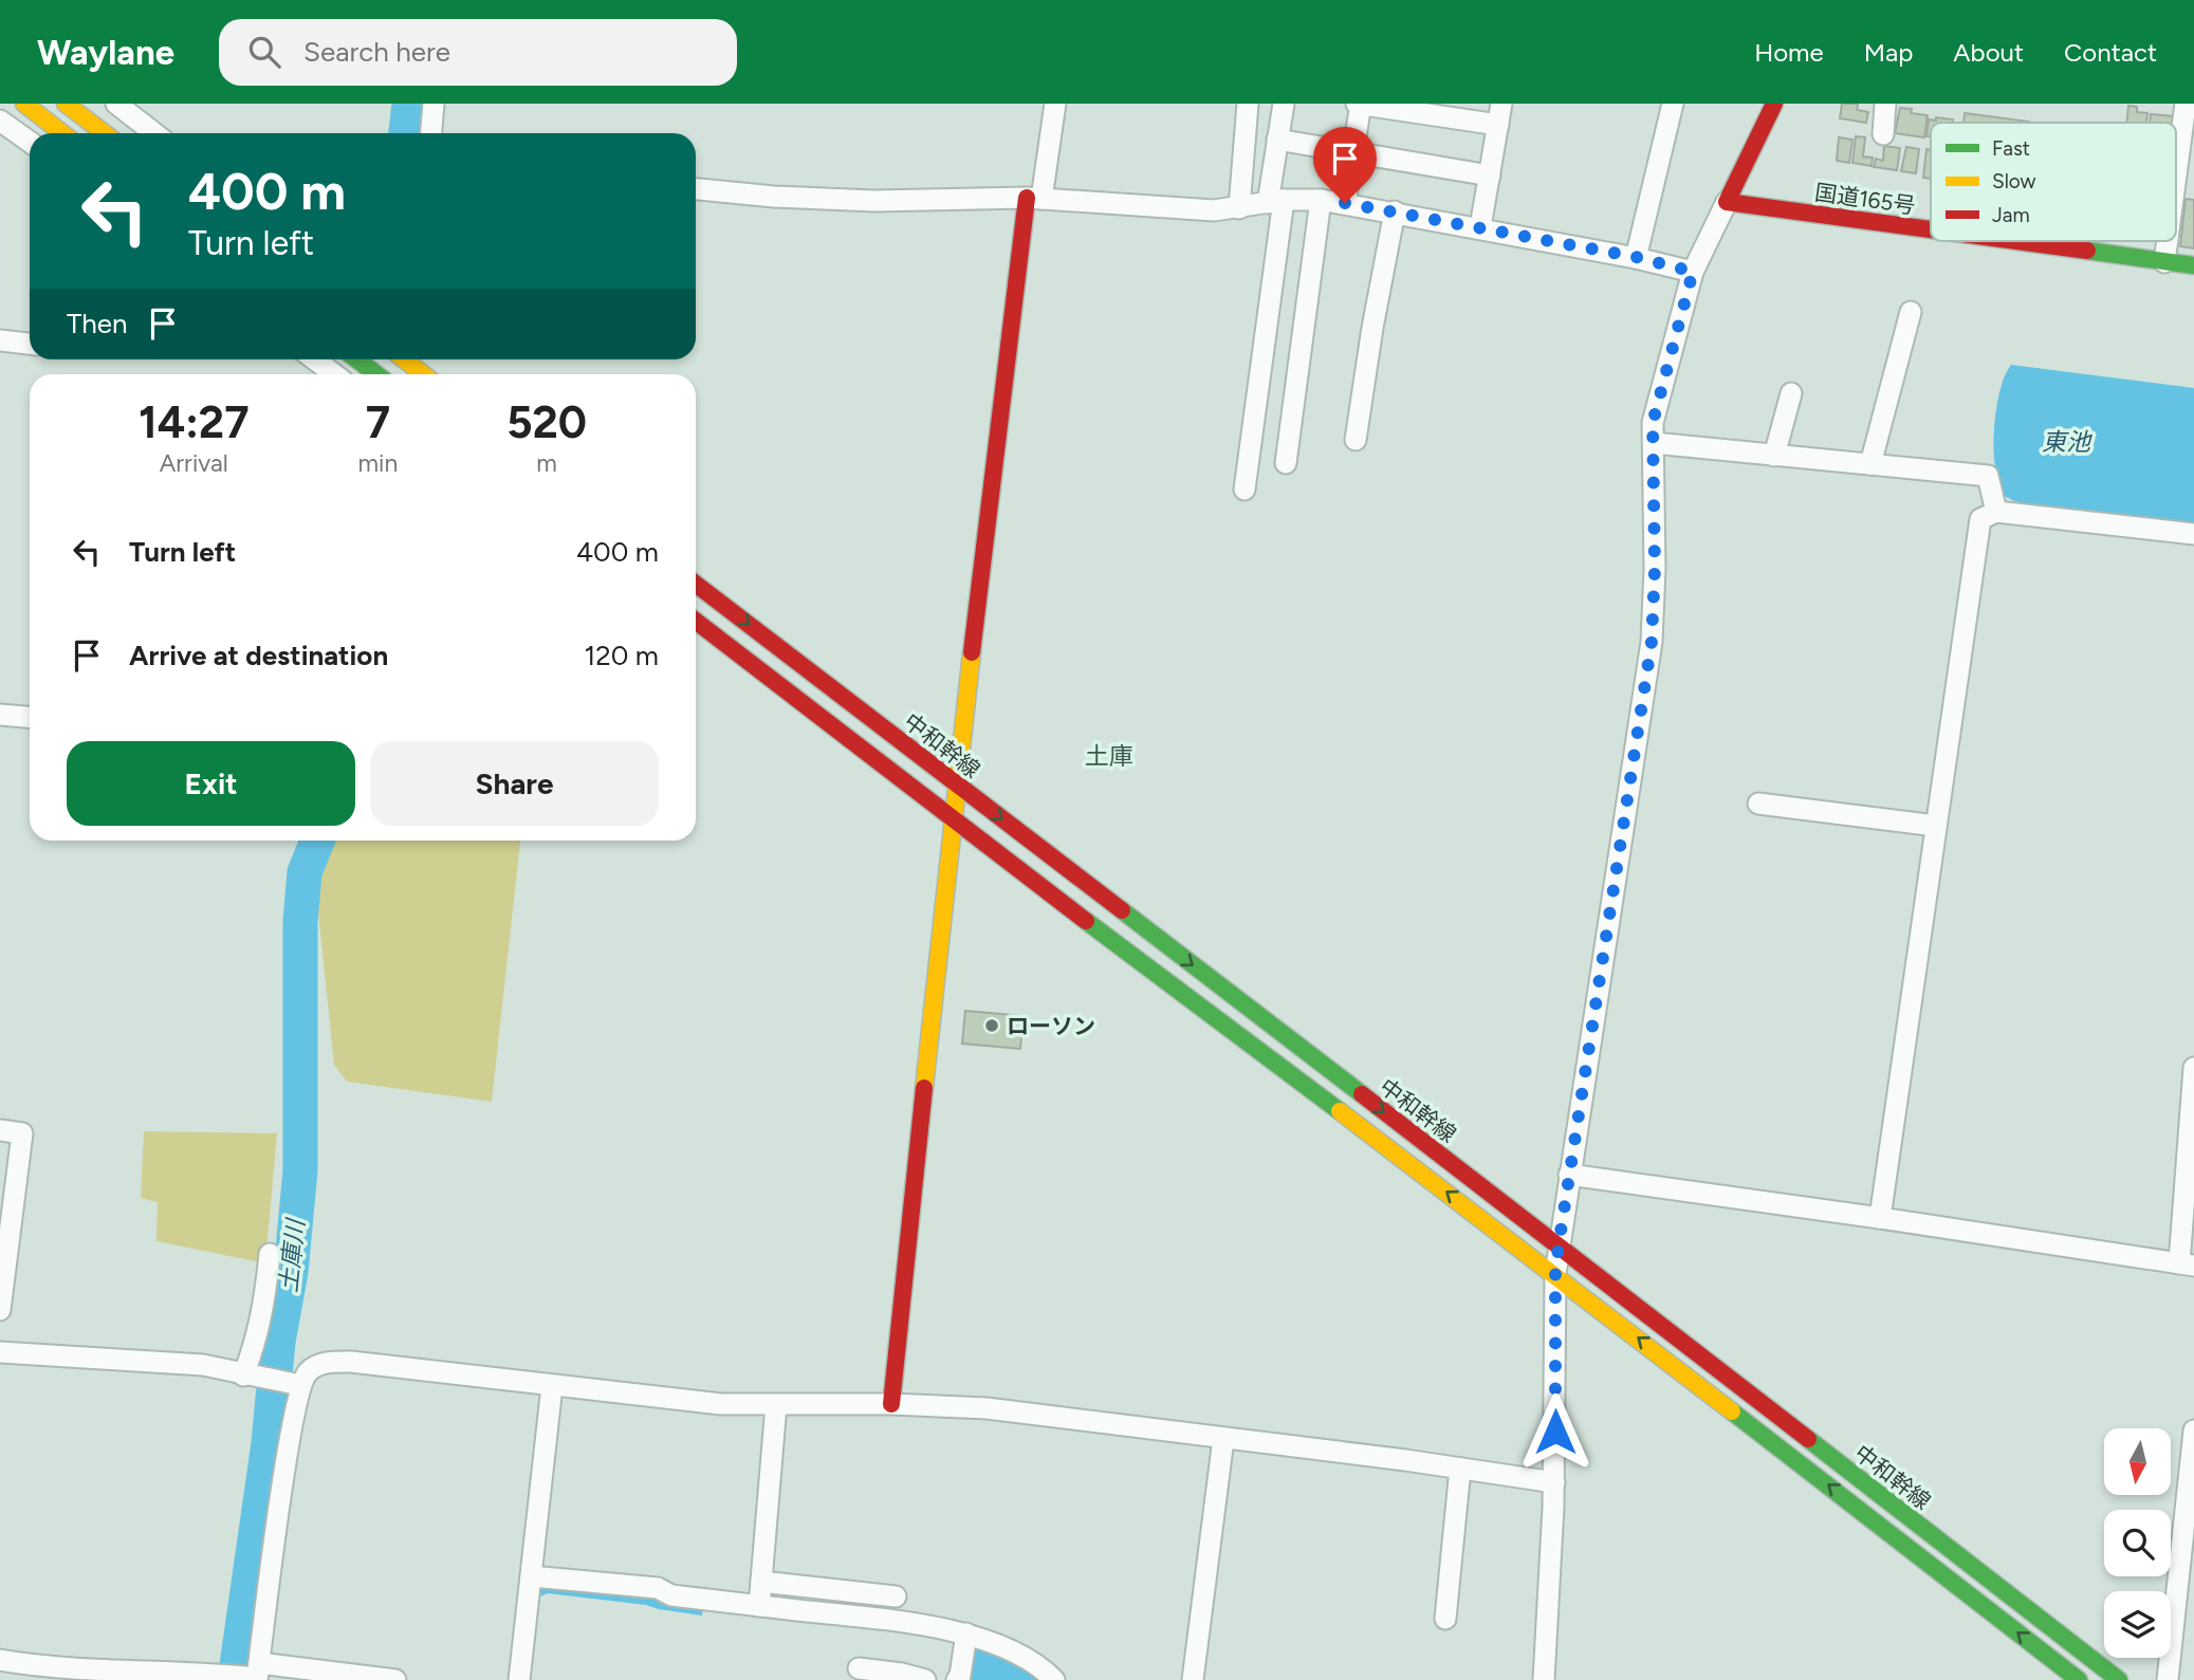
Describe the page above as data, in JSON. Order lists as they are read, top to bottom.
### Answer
{
  "streets": {
    "main road": ["国道165号", "中和幹線"]
  },
  "districts": ["土庫"],
  "water": ["東池", "土庫川"],
  "places": ["ローソン"],
  "legend": ["Fast", "Slow", "Jam"],
  "north": "bottom",
  "page": {
    "header": "Waylane",
    "search": "Search here",
    "nav": [
      "Home",
      "Map",
      "About",
      "Contact"
    ],
    "turn": ["400 m", "Turn left"],
    "then": "Then",
    "eta": [
      "14:27",
      "Arrival",
      "7",
      "min",
      "520",
      "m"
    ],
    "list": [
      {
        "name": "Turn left",
        "value": "400 m"
      },
      {
        "name": "Arrive at destination",
        "value": "120 m"
      }
    ],
    "buttons": ["Exit", "Share"]
  }
}
